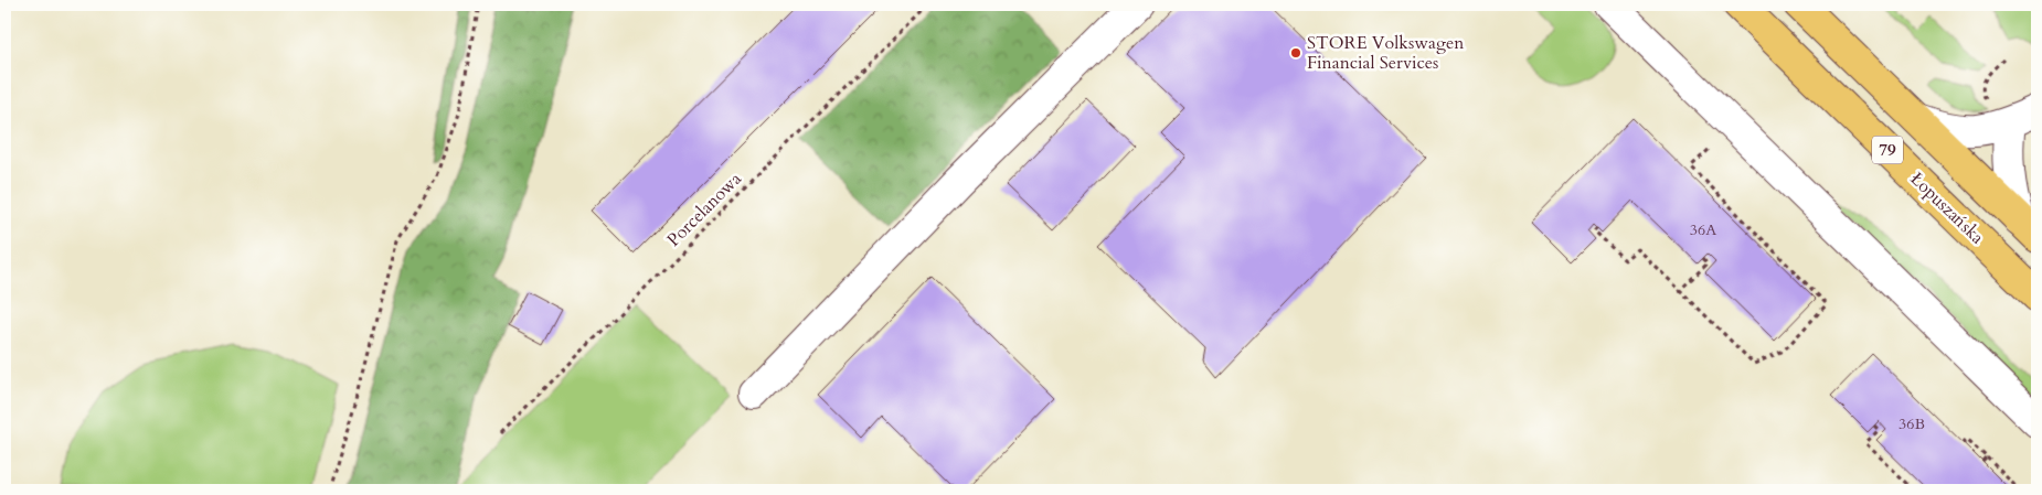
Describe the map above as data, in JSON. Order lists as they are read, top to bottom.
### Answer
{
  "streets": {
    "main road": ["79", "Łopuszańska"],
    "path": ["Porcelanowa"]
  },
  "places": ["STORE Volkswagen Financial Services"],
  "house_numbers": ["36A", "36B"]
}
